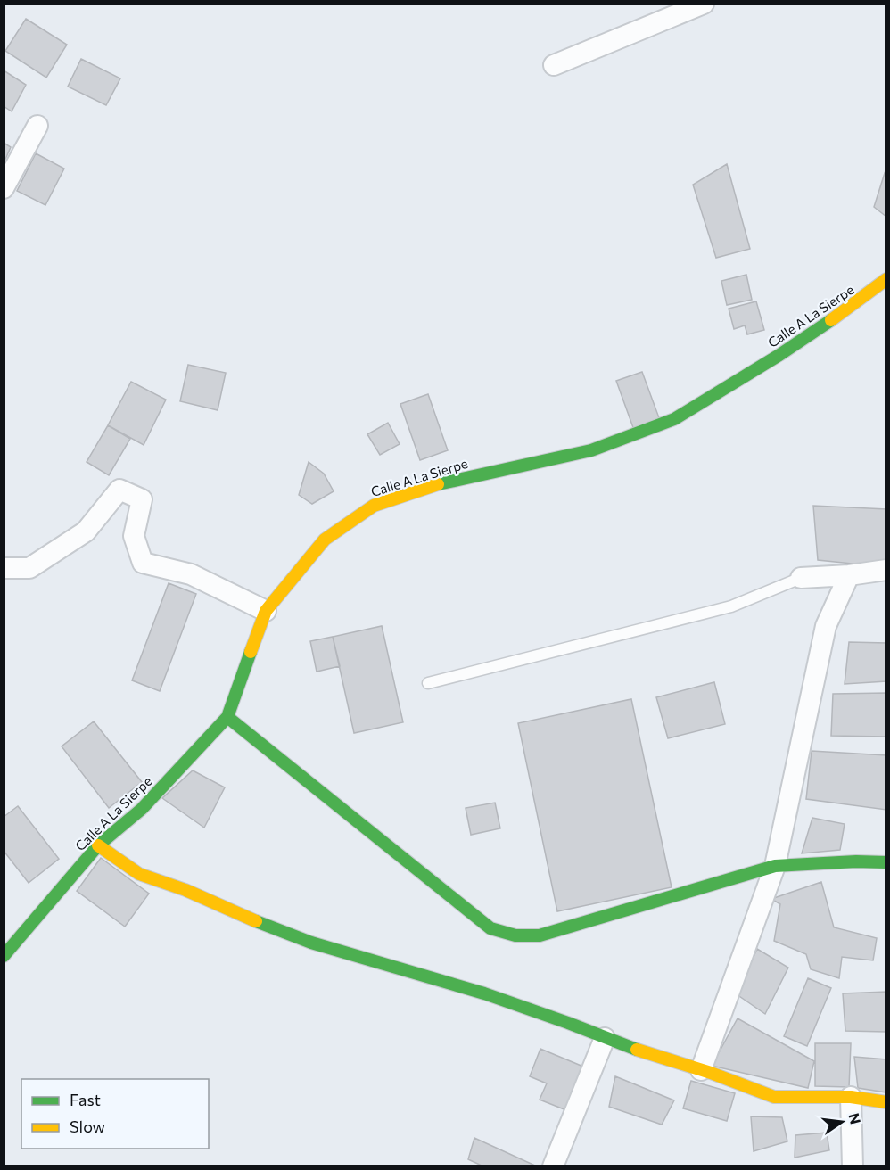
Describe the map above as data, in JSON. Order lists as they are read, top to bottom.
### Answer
{
  "streets": {
    "street": ["Calle A La Sierpe"]
  },
  "legend": ["Fast", "Slow"],
  "north": "right"
}
